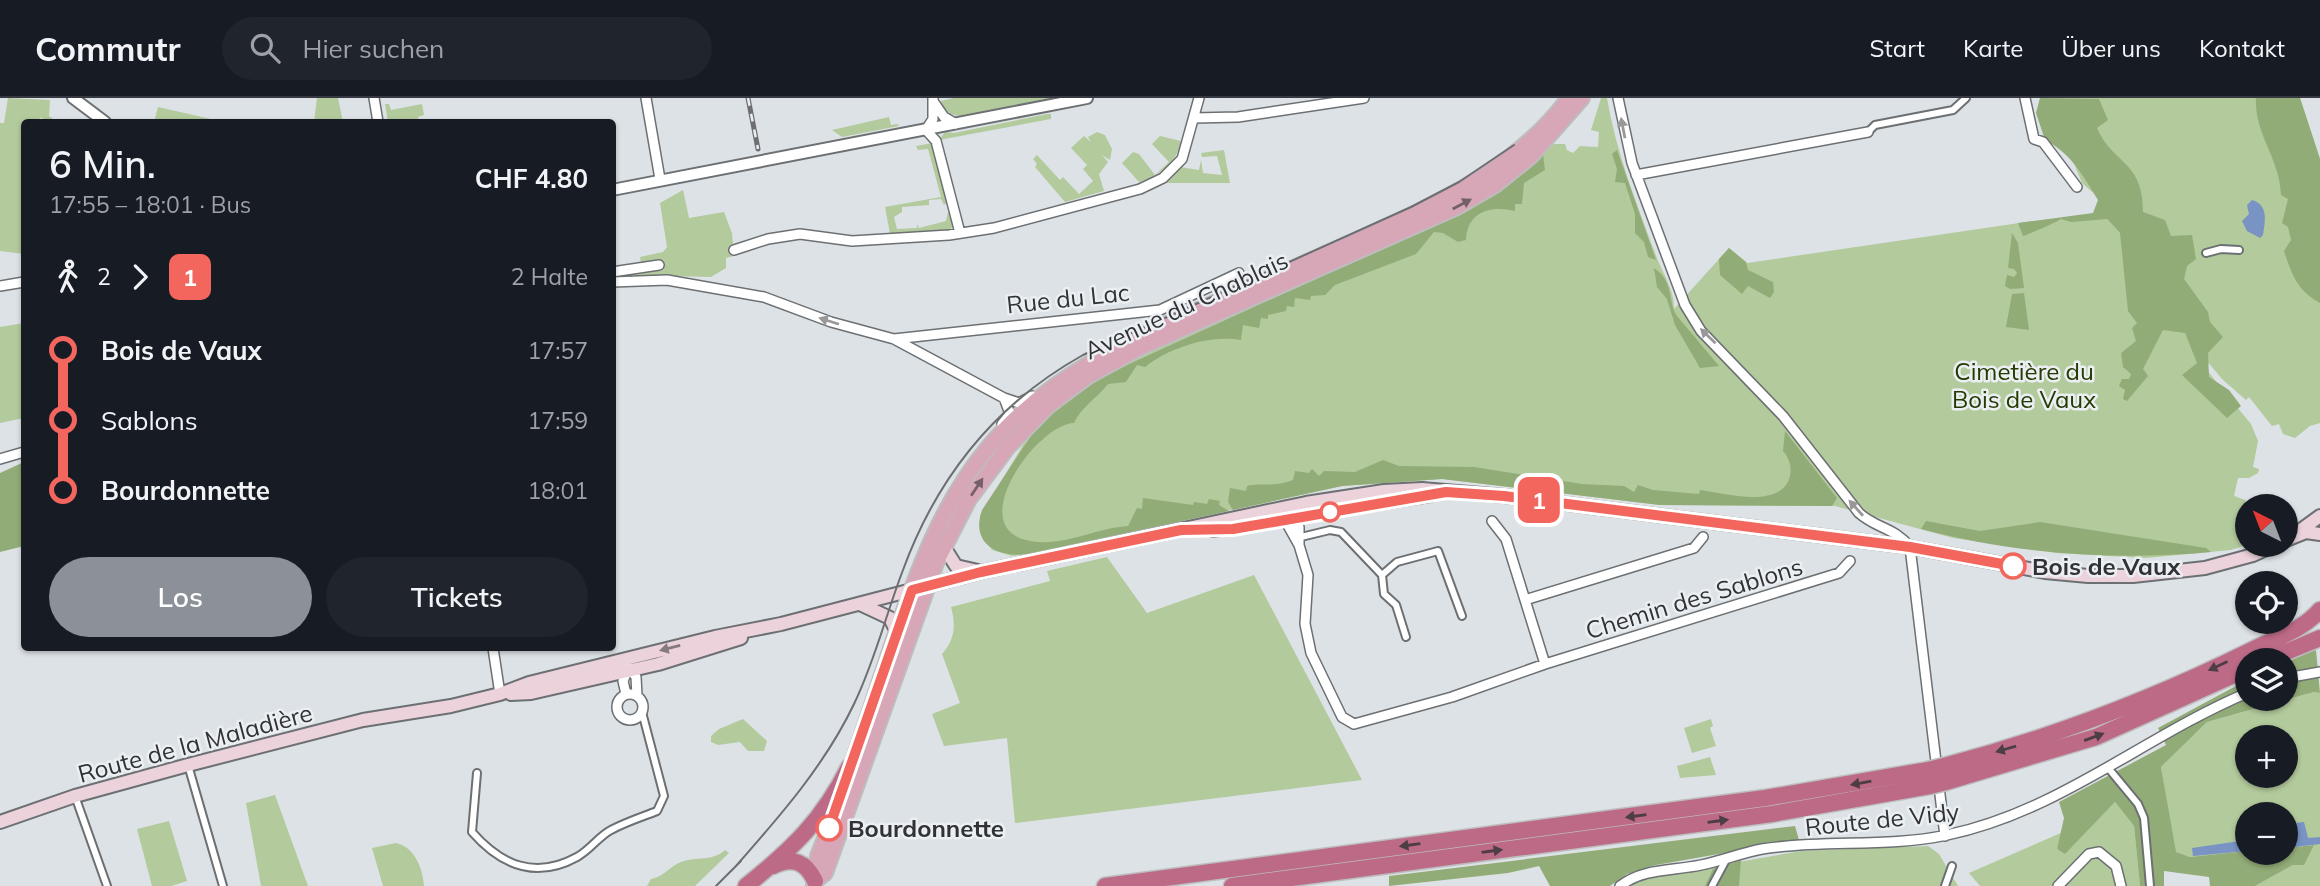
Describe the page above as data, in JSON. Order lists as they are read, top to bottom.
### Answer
{
  "streets": {
    "main road": ["Avenue du Chablais", "Route de la Maladière"],
    "street": ["Rue du Lac", "Chemin des Sablons", "Route de Vidy"]
  },
  "crossings": [
    ["Avenue du Chablais", "Route de la Maladière"]
  ],
  "parks": ["Cimetière du Bois de Vaux"],
  "places": ["Bois de Vaux", "Bourdonnette"],
  "lines": ["bus line 1"],
  "north": "top left",
  "page": {
    "header": "Commutr",
    "search": "Hier suchen",
    "nav": [
      "Start",
      "Karte",
      "Über uns",
      "Kontakt"
    ],
    "on_map": "1",
    "heading": ["6 Min.", "17:55 – 18:01 · Bus", "CHF 4.80"],
    "legs": ["2", "1", "2 Halte"],
    "list": [
      {
        "name": "Bois de Vaux",
        "value": "17:57"
      },
      {
        "name": "Sablons",
        "value": "17:59"
      },
      {
        "name": "Bourdonnette",
        "value": "18:01"
      }
    ],
    "map_buttons": ["+", "−"],
    "buttons": ["Los", "Tickets"]
  }
}
